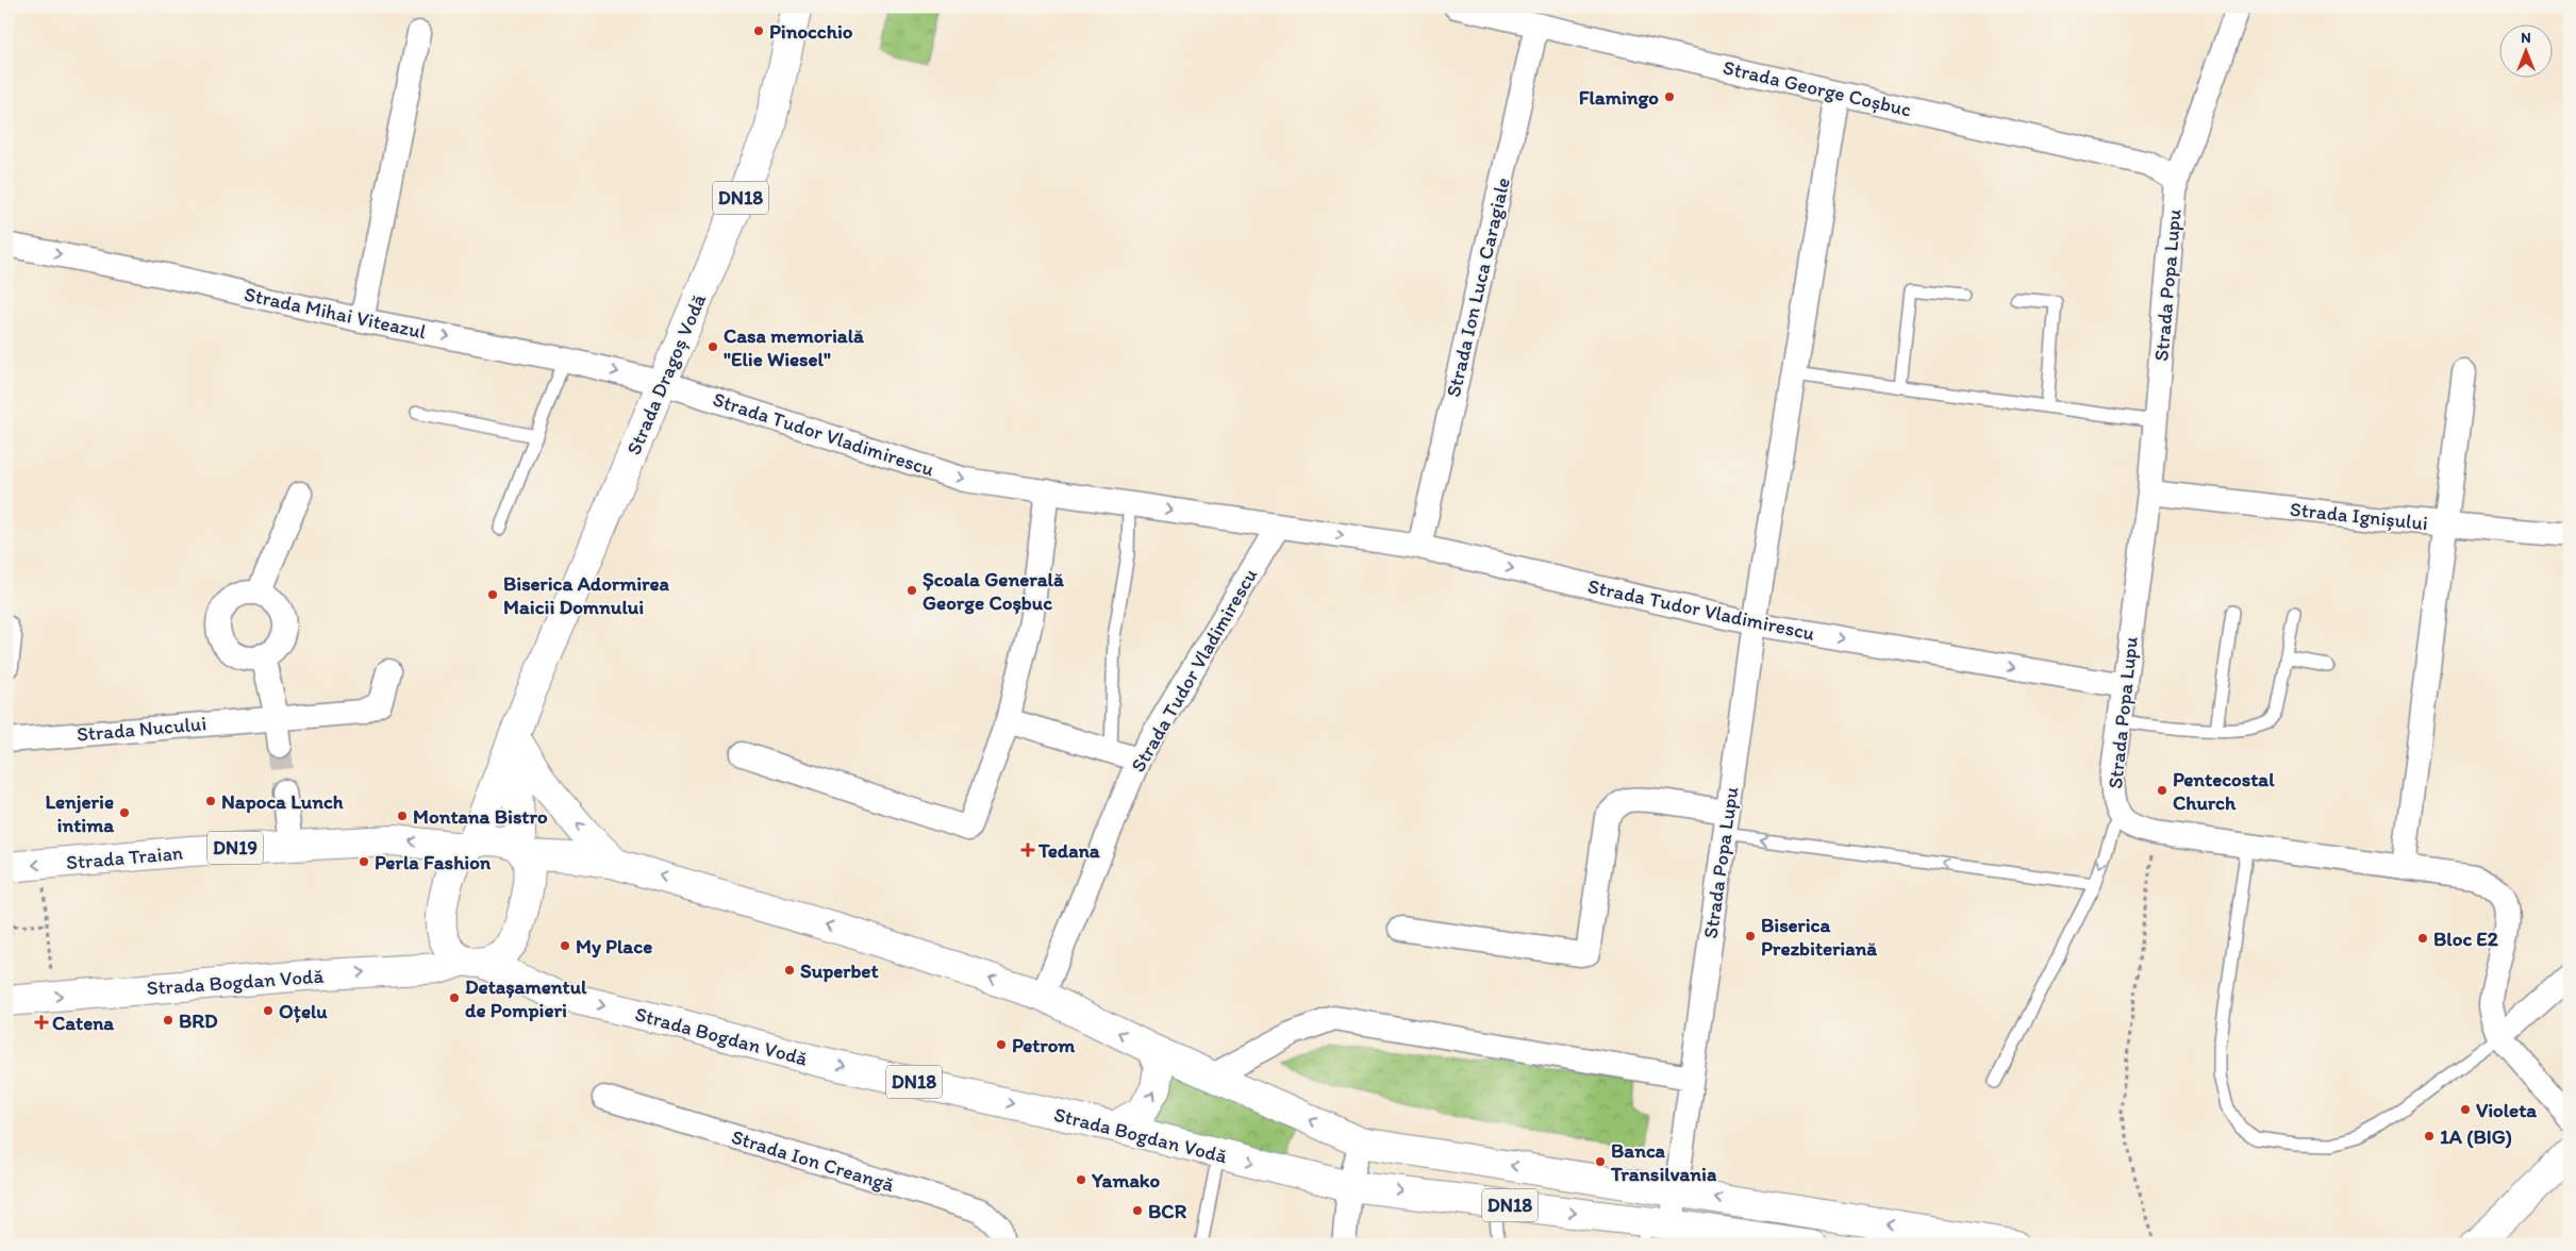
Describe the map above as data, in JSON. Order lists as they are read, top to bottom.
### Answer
{
  "streets": {
    "main road": [
      "DN18",
      "Strada Dragoș Vodă",
      "DN19",
      "Strada Traian",
      "Strada Bogdan Vodă"
    ],
    "street": [
      "Strada George Coșbuc",
      "Strada Popa Lupu",
      "Strada Ion Luca Caragiale",
      "Strada Mihai Viteazul",
      "Strada Tudor Vladimirescu",
      "Strada Ignișului",
      "Strada Nucului",
      "Strada Ion Creangă"
    ]
  },
  "crossings": [
    ["Strada George Coșbuc", "Strada Popa Lupu"],
    ["Strada George Coșbuc", "Strada Ion Luca Caragiale"],
    ["DN18", "Strada Popa Lupu"],
    ["DN18", "Strada Dragoș Vodă"],
    ["DN18", "Strada Tudor Vladimirescu"],
    ["DN18", "Strada Traian"],
    ["DN18", "Strada Bogdan Vodă"],
    ["Strada Popa Lupu", "Strada Tudor Vladimirescu"],
    ["Strada Popa Lupu", "Strada Ignișului"],
    ["Strada Popa Lupu", "Strada Bogdan Vodă"],
    ["Strada Ion Luca Caragiale", "Strada Tudor Vladimirescu"],
    ["Strada Mihai Viteazul", "Strada Dragoș Vodă"],
    ["Strada Mihai Viteazul", "Strada Tudor Vladimirescu"],
    ["Strada Dragoș Vodă", "Strada Tudor Vladimirescu"],
    ["Strada Dragoș Vodă", "Strada Traian"],
    ["Strada Dragoș Vodă", "Strada Bogdan Vodă"],
    ["Strada Traian", "Strada Bogdan Vodă"]
  ],
  "one_way": ["Strada Mihai Viteazul", "Strada Tudor Vladimirescu", "Strada Traian"],
  "places": {
    "other": [
      "Pinocchio",
      "Flamingo",
      "Casa memorială \"Elie Wiesel\"",
      "Școala Generală George Coșbuc",
      "Biserica Adormirea Maicii Domnului",
      "Pentecostal Church",
      "Napoca Lunch",
      "Lenjerie intima",
      "Montana Bistro",
      "Perla Fashion",
      "Biserica Prezbiteriană",
      "Bloc E2",
      "My Place",
      "Superbet",
      "Detașamentul de Pompieri",
      "Oțelu",
      "BRD",
      "Petrom",
      "Violeta",
      "1A (BIG)",
      "Banca Transilvania",
      "Yamako",
      "BCR"
    ],
    "health": ["Tedana", "Catena"]
  },
  "north": "top"
}
